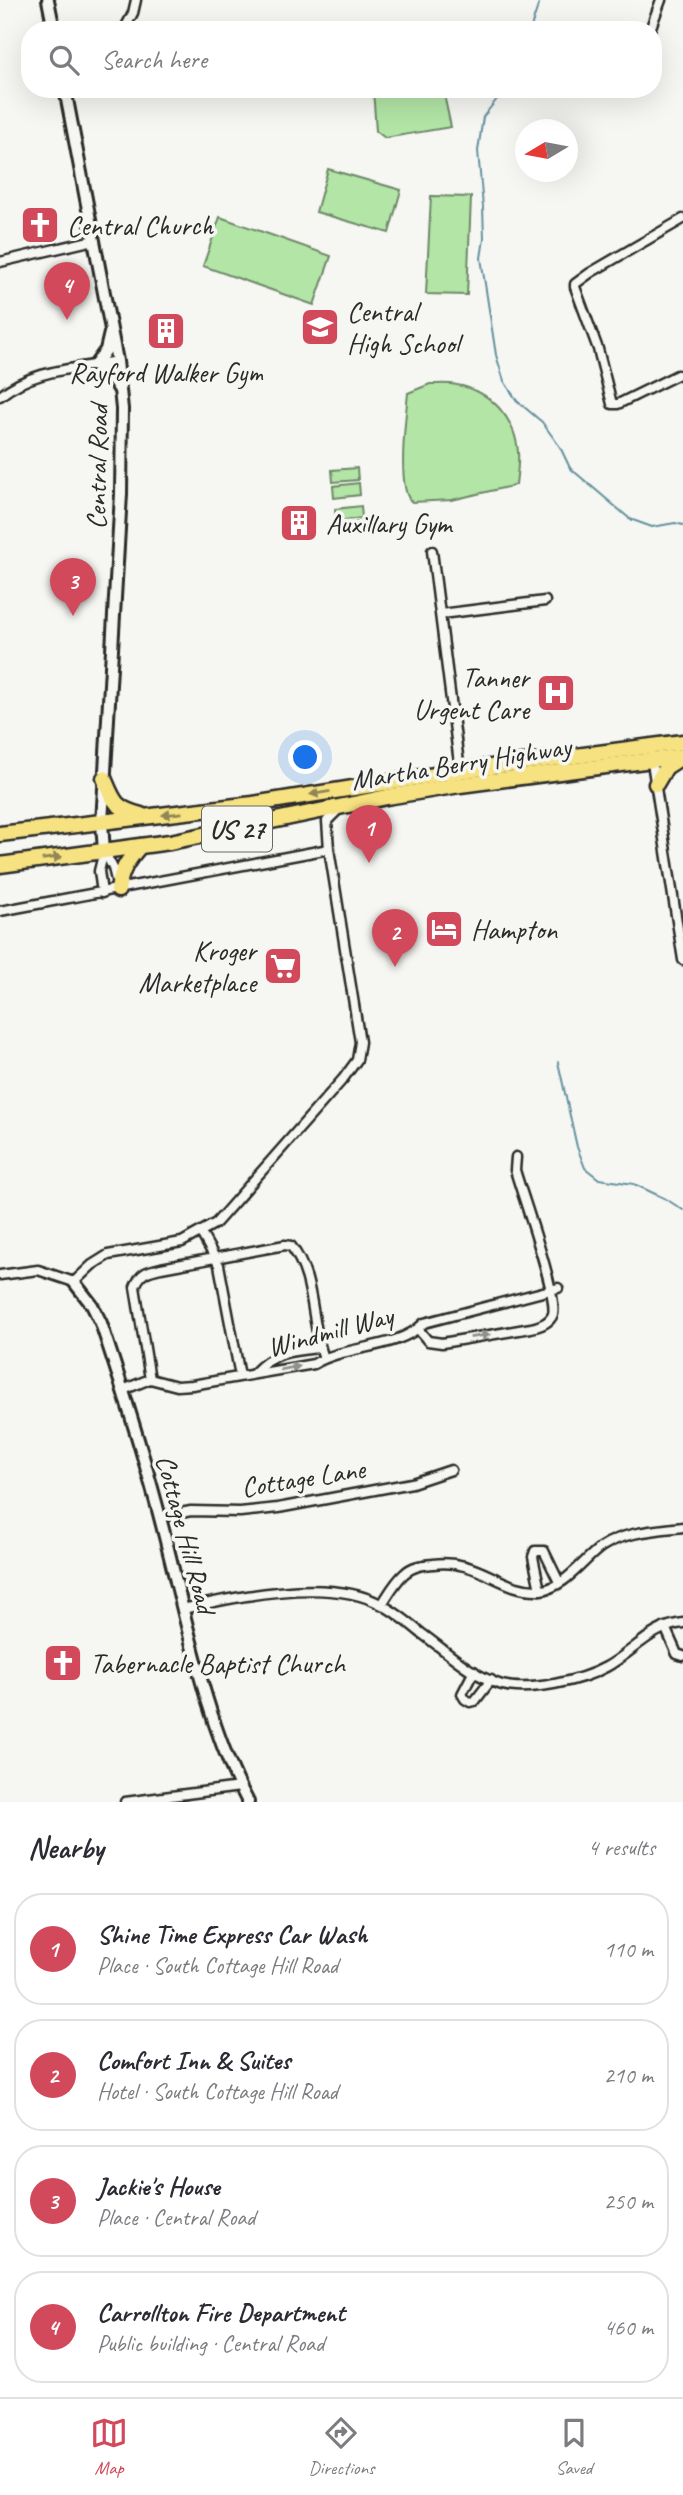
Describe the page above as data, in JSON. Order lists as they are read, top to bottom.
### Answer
{
  "streets": {
    "highway": ["Martha Berry Highway", "US 27"],
    "street": [
      "Central Road",
      "Windmill Way",
      "Cottage Lane",
      "Cottage Hill Road"
    ]
  },
  "crossings": [
    ["Central Road", "Martha Berry Highway"],
    ["Cottage Lane", "Cottage Hill Road"]
  ],
  "places": {
    "church": ["Central Church", "Tabernacle Baptist Church"],
    "school or university": ["Central High School"],
    "building": ["Rayford Walker Gym", "Auxillary Gym"],
    "hospital": ["Tanner Urgent Care"],
    "hotel": ["Hampton"],
    "supermarket": ["Kroger Marketplace"]
  },
  "north": "left",
  "page": {
    "search": "Search here",
    "pins": [
      "4",
      "3",
      "1",
      "2"
    ],
    "heading": ["Nearby", "4 results"],
    "list": [
      {
        "mark": "1",
        "name": "Shine Time Express Car Wash",
        "note": "Place · South Cottage Hill Road",
        "value": "110 m"
      },
      {
        "mark": "2",
        "name": "Comfort Inn & Suites",
        "note": "Hotel · South Cottage Hill Road",
        "value": "210 m"
      },
      {
        "mark": "3",
        "name": "Jackie's House",
        "note": "Place · Central Road",
        "value": "250 m"
      },
      {
        "mark": "4",
        "name": "Carrollton Fire Department",
        "note": "Public building · Central Road",
        "value": "460 m"
      }
    ],
    "nav": ["Map", "Directions", "Saved"]
  }
}
